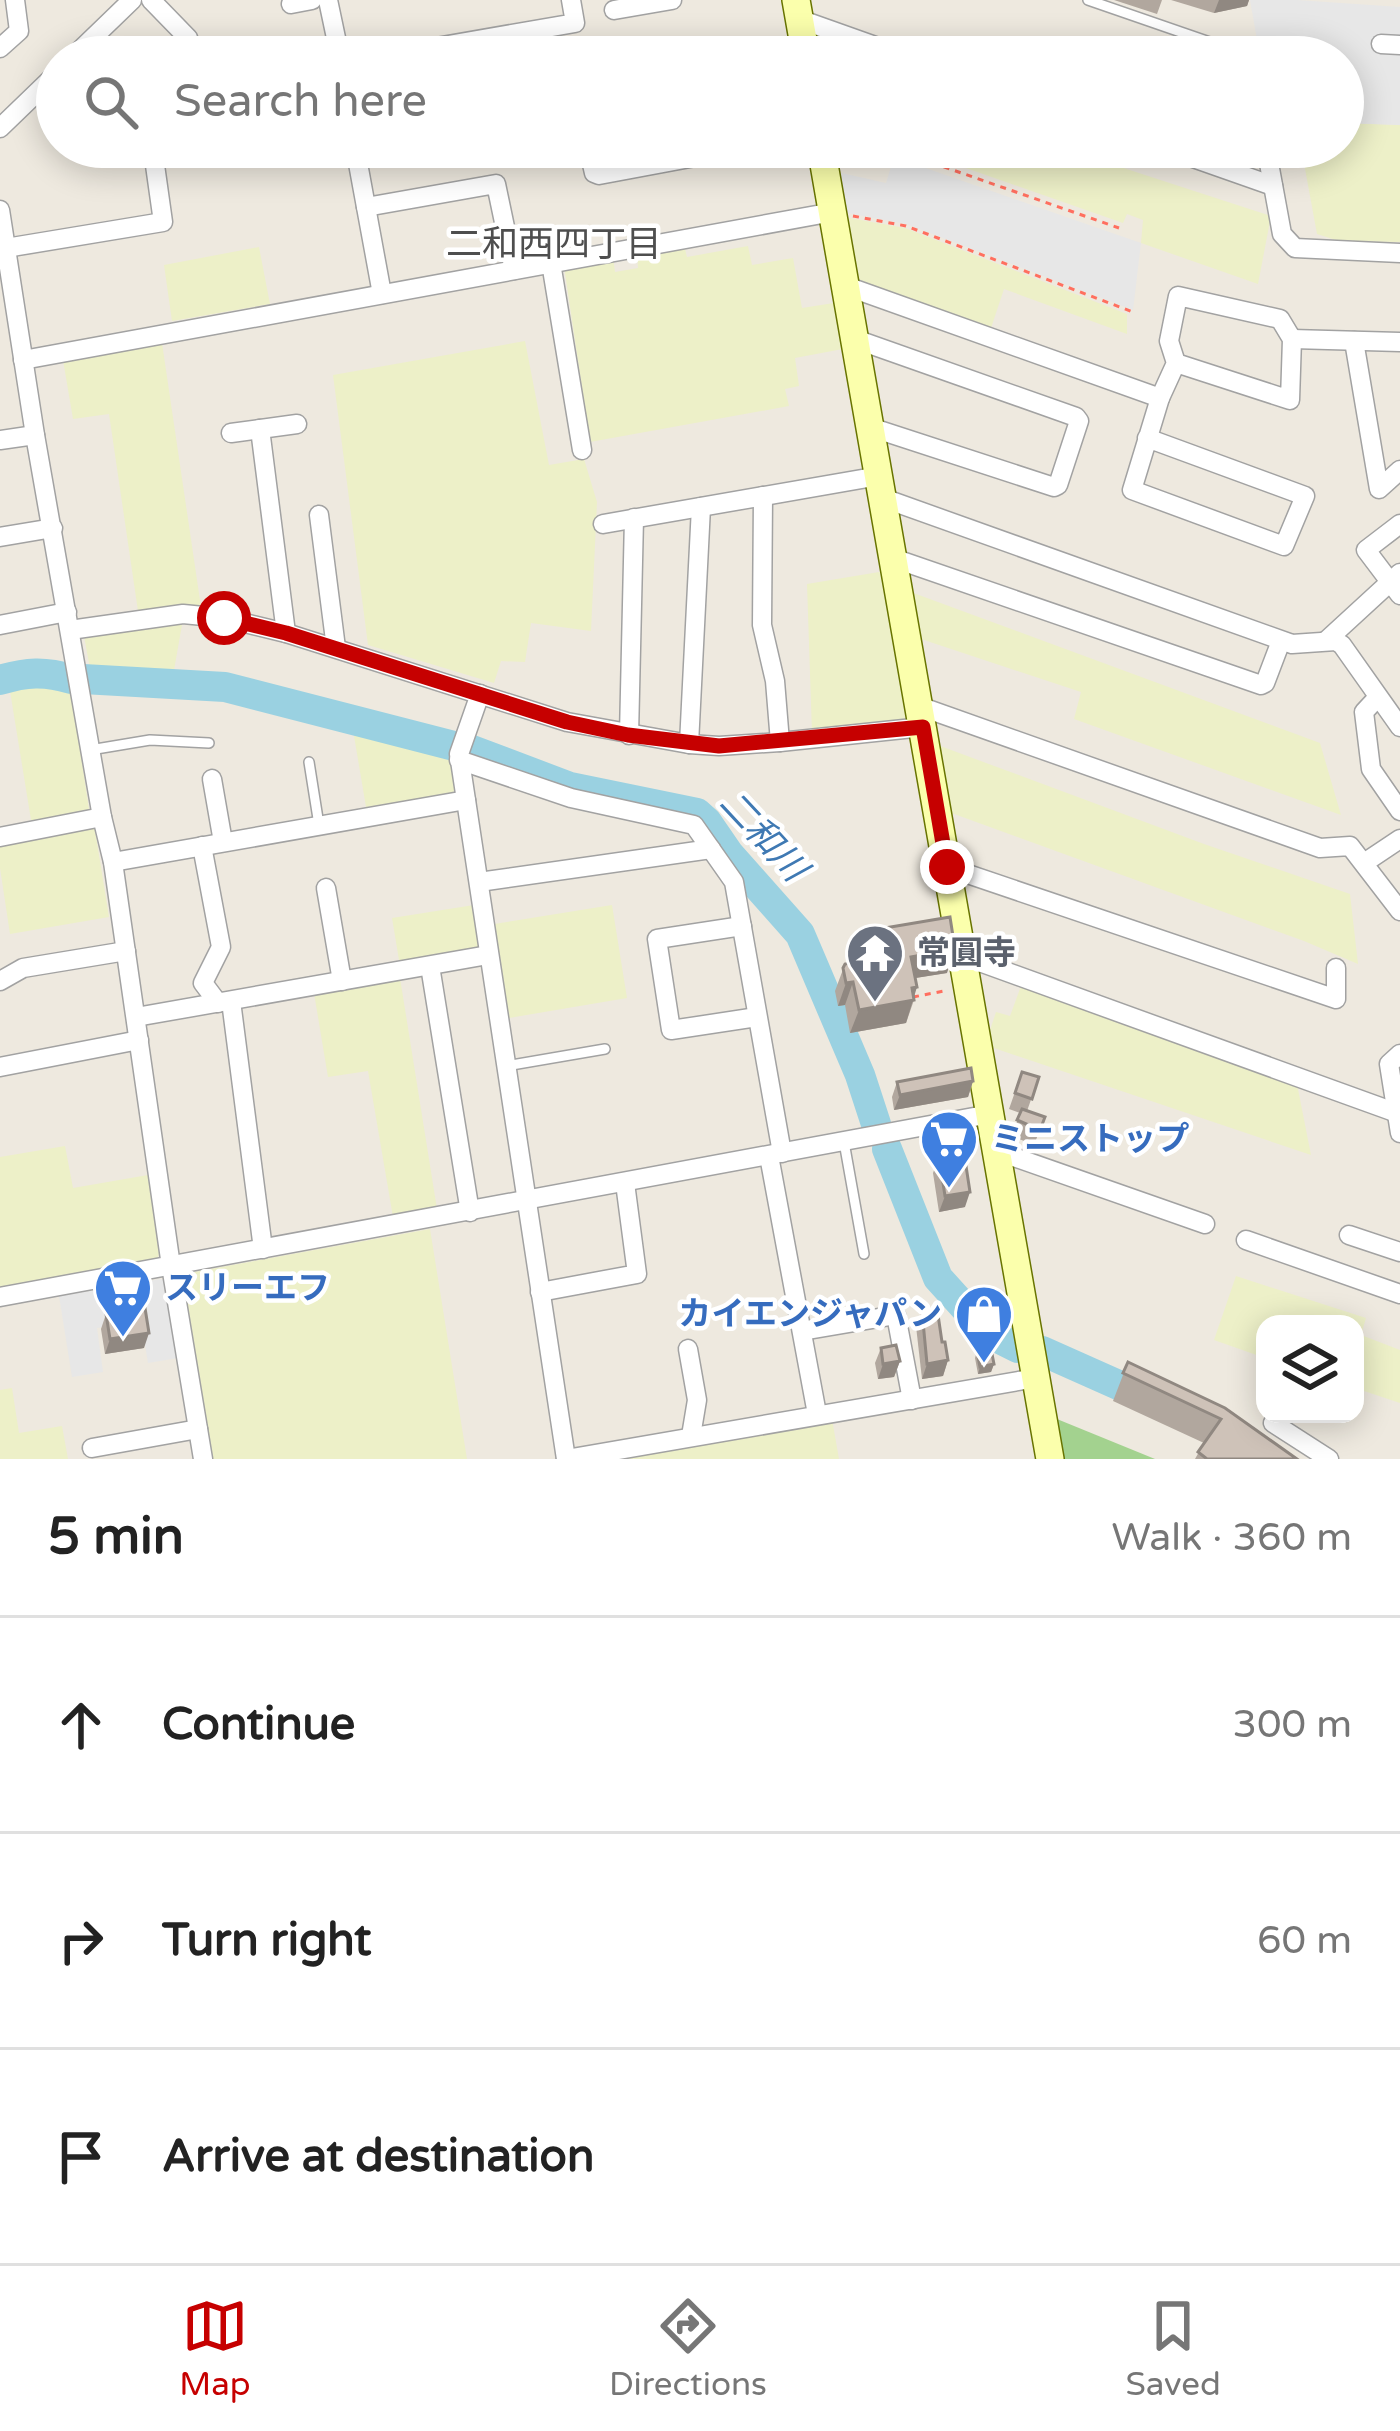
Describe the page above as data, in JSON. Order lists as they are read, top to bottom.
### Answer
{
  "districts": ["二和西四丁目"],
  "water": ["二和川"],
  "places": {
    "temple": ["常圓寺"],
    "supermarket": ["ミニストップ", "スリーエフ"],
    "shop": ["カイエンジャパン"]
  },
  "page": {
    "search": "Search here",
    "heading": ["5 min", "Walk · 360 m"],
    "list": [
      ["Continue", "300 m"],
      ["Turn right", "60 m"],
      "Arrive at destination"
    ],
    "nav": ["Map", "Directions", "Saved"]
  }
}
